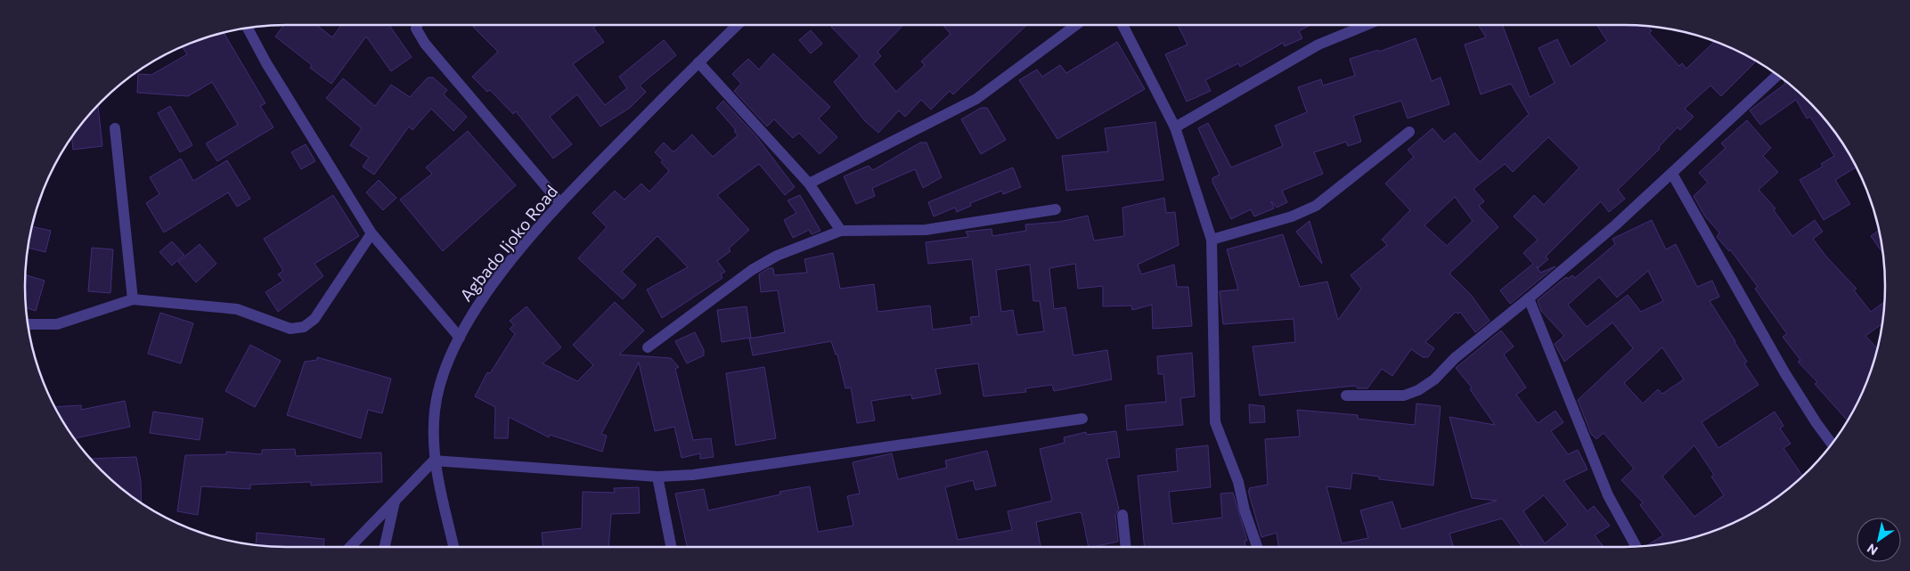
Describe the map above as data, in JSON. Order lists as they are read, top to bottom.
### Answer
{
  "streets": {
    "street": ["Agbado Ijoko Road"]
  },
  "north": "bottom left"
}
